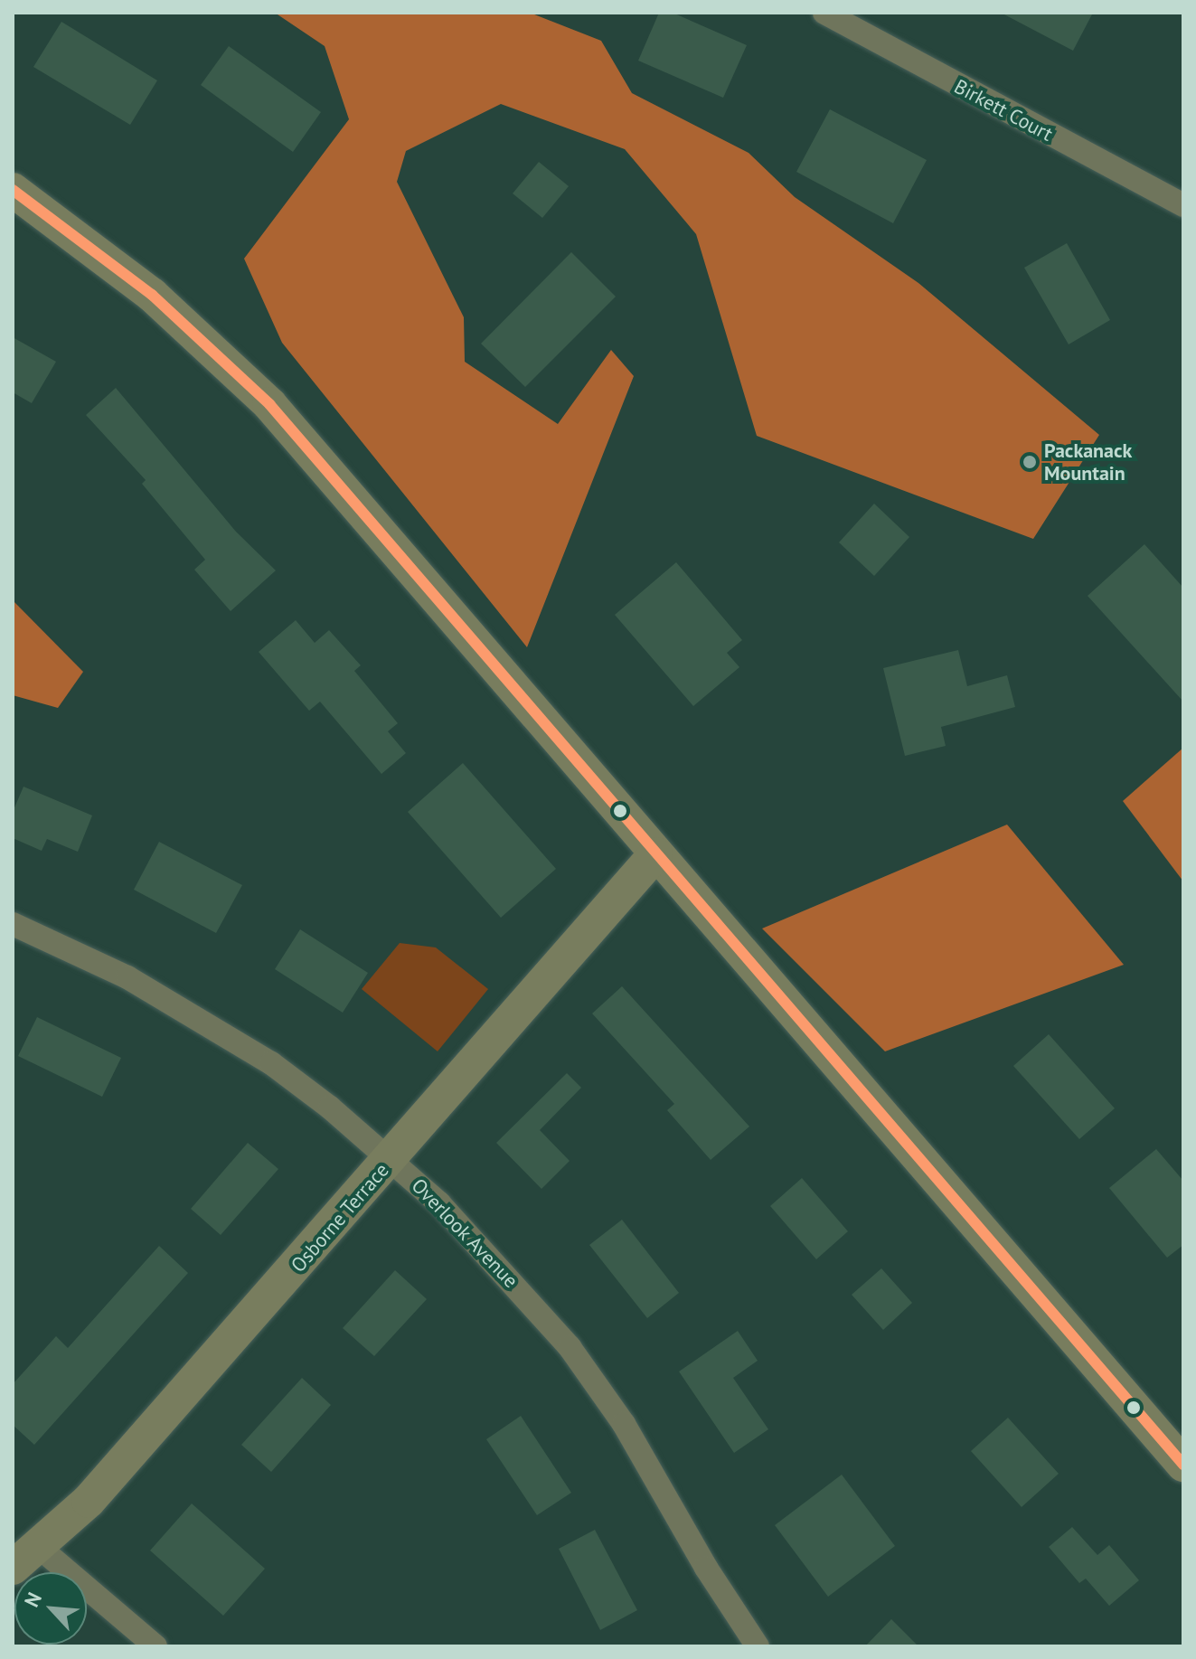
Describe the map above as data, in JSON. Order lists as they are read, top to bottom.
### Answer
{
  "streets": {
    "main road": ["Osborne Terrace"],
    "street": ["Birkett Court", "Overlook Avenue"]
  },
  "crossings": [
    ["Osborne Terrace", "Overlook Avenue"]
  ],
  "places": ["Packanack Mountain"],
  "north": "top left"
}
